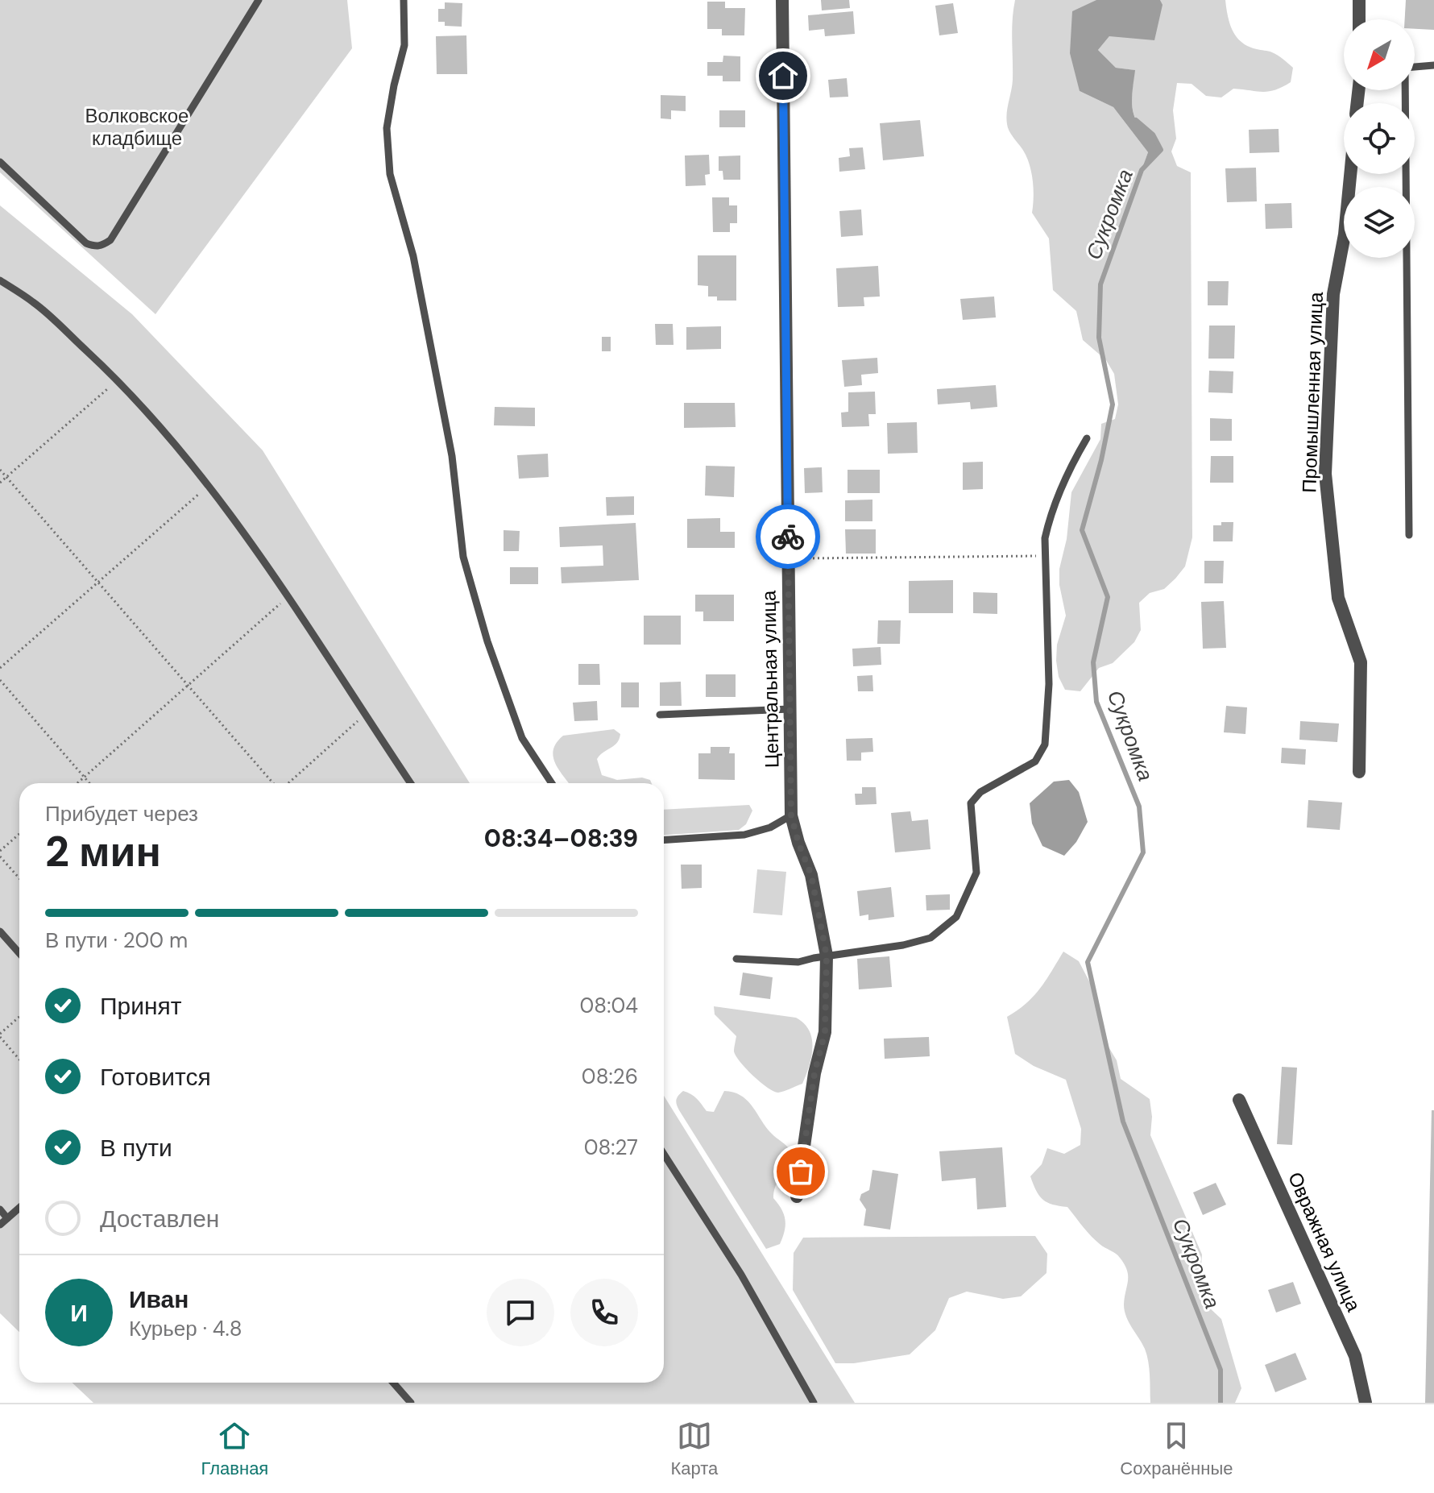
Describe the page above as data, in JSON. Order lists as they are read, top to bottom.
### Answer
{
  "streets": {
    "street": ["Промышленная улица", "Центральная улица", "Овражная улица"]
  },
  "water": ["Сукромка"],
  "parks": ["Волковское кладбище"],
  "north": "bottom left",
  "page": {
    "heading": ["2 мин", "Прибудет через", "08:34–08:39"],
    "panel": ["Иван", "Курьер · 4.8"],
    "bar": "В пути · 200 m",
    "list": [
      ["Принят", "08:04"],
      ["Готовится", "08:26"],
      ["В пути", "08:27"],
      "Доставлен"
    ],
    "round": "И",
    "tabs": ["Главная", "Карта", "Сохранённые"]
  }
}
